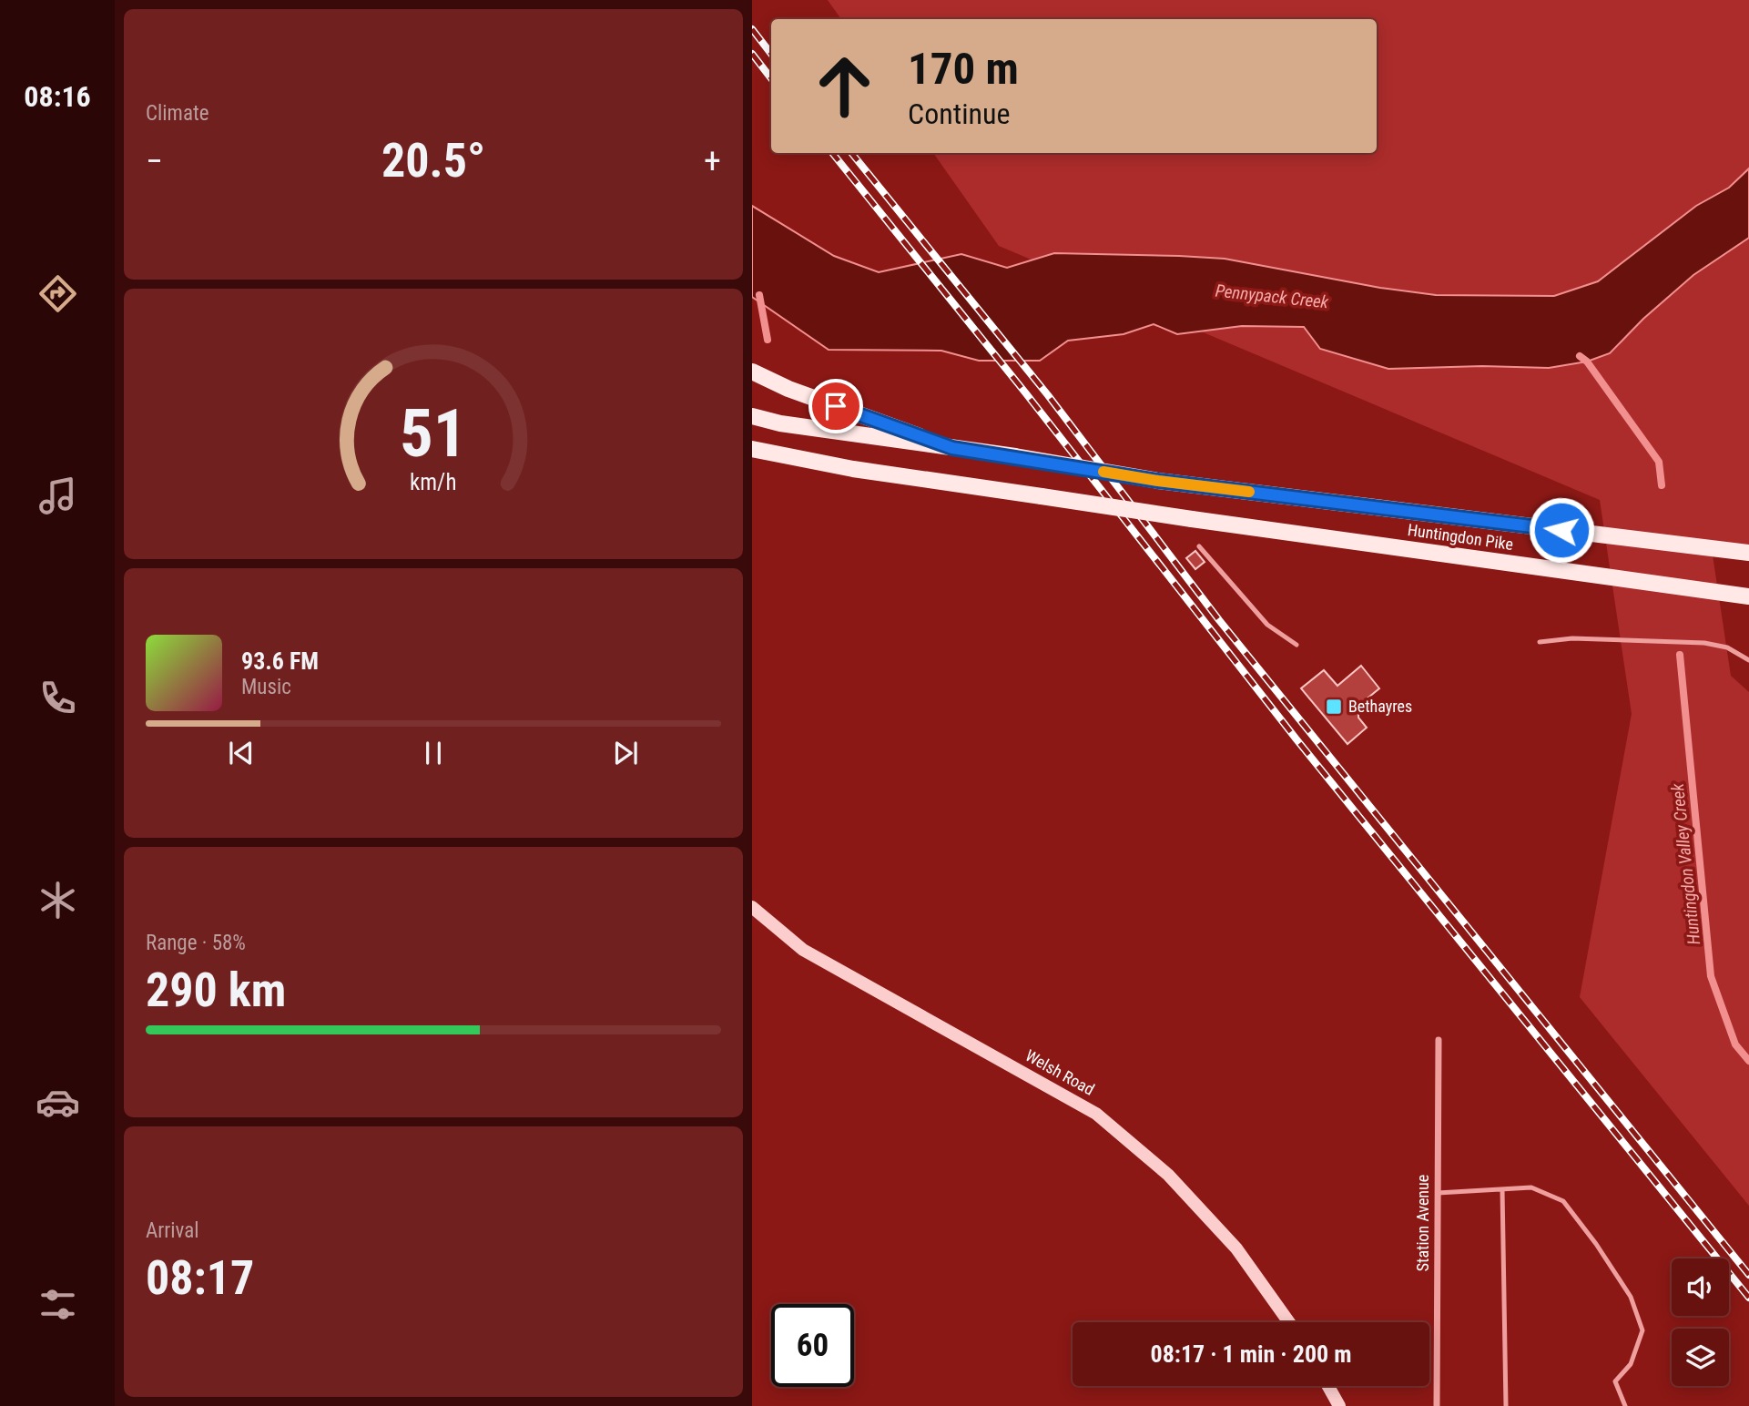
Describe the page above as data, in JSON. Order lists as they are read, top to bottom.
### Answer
{
  "streets": {
    "main road": ["Huntingdon Pike", "Welsh Road"],
    "street": ["Station Avenue"]
  },
  "water": ["Pennypack Creek", "Huntingdon Valley Creek"],
  "places": {
    "transit": ["Bethayres"]
  },
  "page": {
    "tabs": "08:16",
    "tile": [
      "Climate",
      ["Range · 58%", "290 km"],
      ["Arrival", "08:17"]
    ],
    "turn": ["170 m", "Continue"],
    "heat": ["−", "20.5°", "+"],
    "song": ["93.6 FM", "Music"],
    "limit": "60",
    "trip": "08:17 · 1 min · 200 m",
    "gauge": ["51", "km/h"]
  }
}
